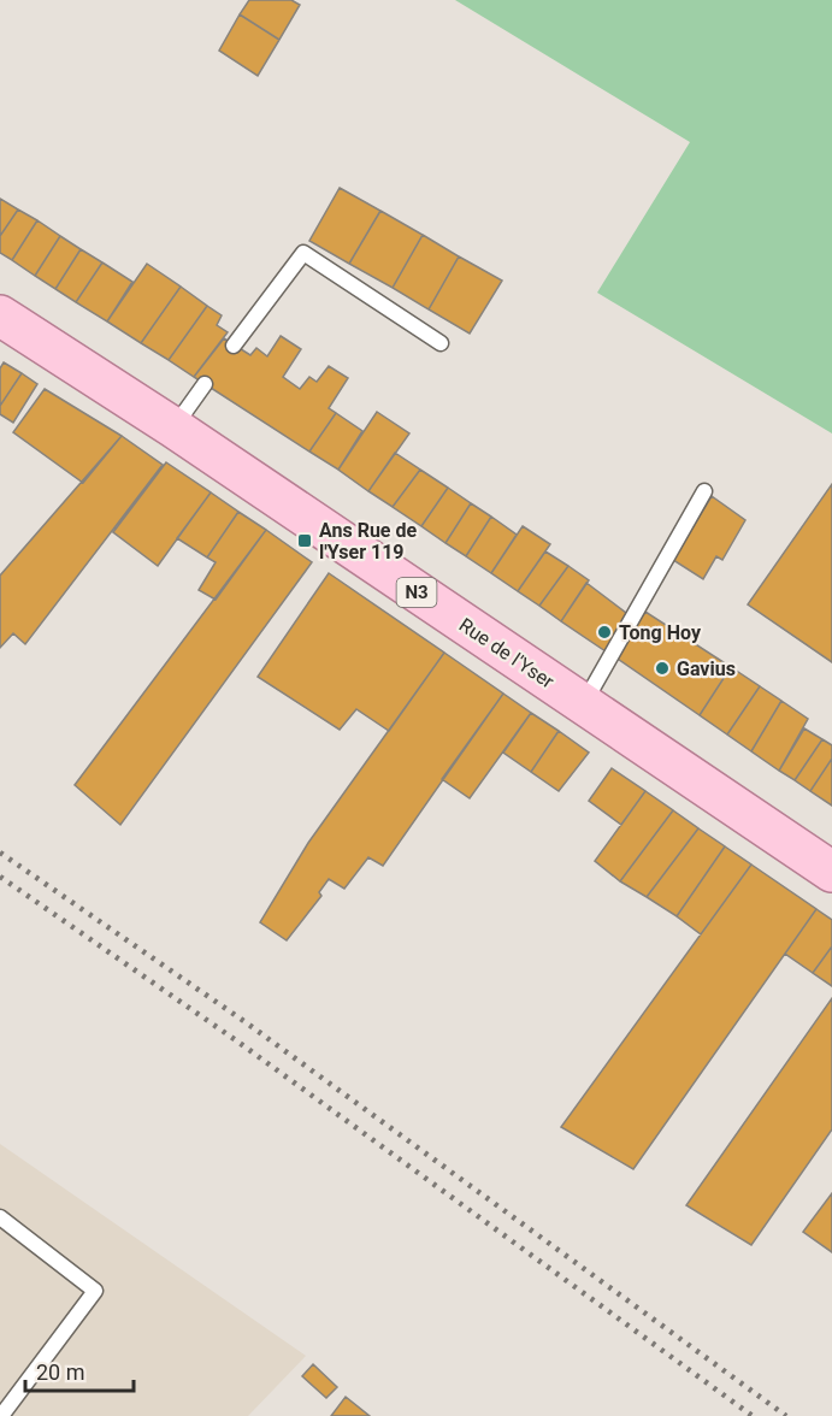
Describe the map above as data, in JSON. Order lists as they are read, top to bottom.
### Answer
{
  "streets": {
    "main road": ["N3", "Rue de l'Yser"]
  },
  "places": {
    "transit": ["Ans Rue de l'Yser 119"],
    "other": ["Tong Hoy", "Gavius"]
  },
  "scale_bar": "20 m"
}
